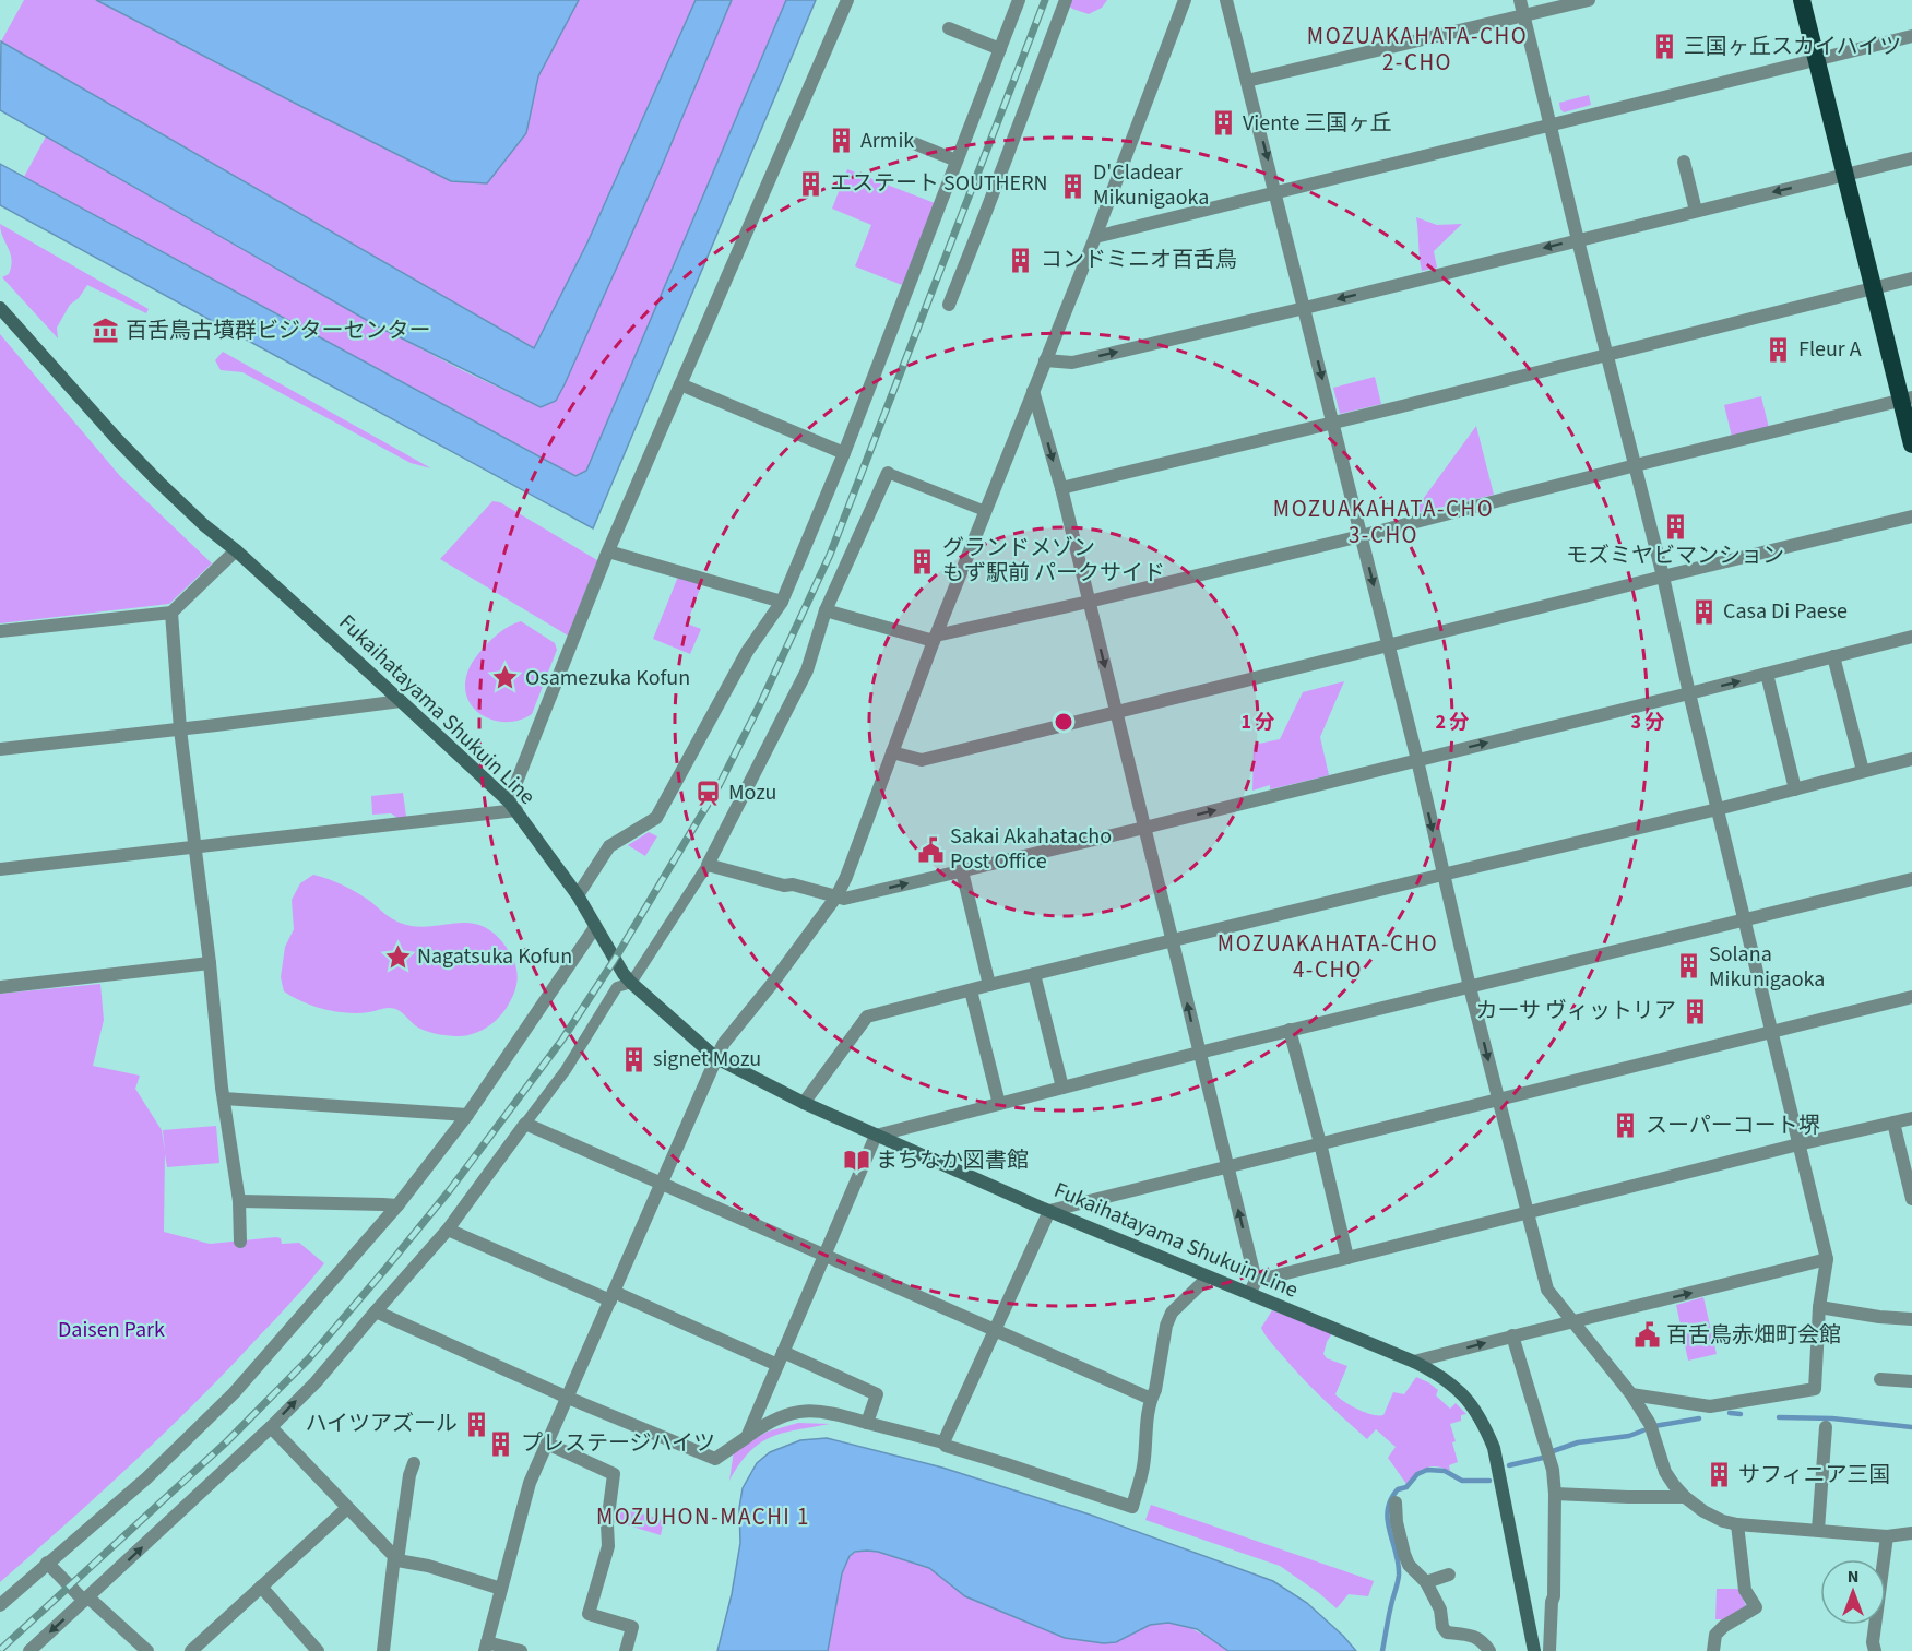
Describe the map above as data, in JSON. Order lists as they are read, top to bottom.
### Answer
{
  "streets": {
    "main road": ["Fukaihatayama Shukuin Line"]
  },
  "districts": [
    "MOZUAKAHATA-CHO 2-CHO",
    "MOZUAKAHATA-CHO 3-CHO",
    "MOZUAKAHATA-CHO 4-CHO",
    "MOZUHON-MACHI 1"
  ],
  "parks": ["Daisen Park"],
  "places": {
    "building": [
      "三国ヶ丘スカイハイツ",
      "Viente 三国ヶ丘",
      "Armik",
      "エステート SOUTHERN",
      "D'Cladear Mikunigaoka",
      "コンドミニオ百舌鳥",
      "Fleur A",
      "モズミヤビマンション",
      "グランドメゾン もず駅前 パークサイド",
      "Casa Di Paese",
      "Solana Mikunigaoka",
      "カーサ ヴィットリア",
      "signet Mozu",
      "スーパーコート堺",
      "ハイツアズール",
      "プレステージハイツ",
      "サフィニア三国"
    ],
    "museum": ["百舌鳥古墳群ビジターセンター"],
    "place": ["Osamezuka Kofun", "Nagatsuka Kofun"],
    "station": ["Mozu"],
    "public building": ["Sakai Akahatacho Post Office", "百舌鳥赤畑町会館"],
    "library": ["まちなか図書館"]
  },
  "north": "top",
  "rings": ["1 分", "2 分", "3 分"]
}
